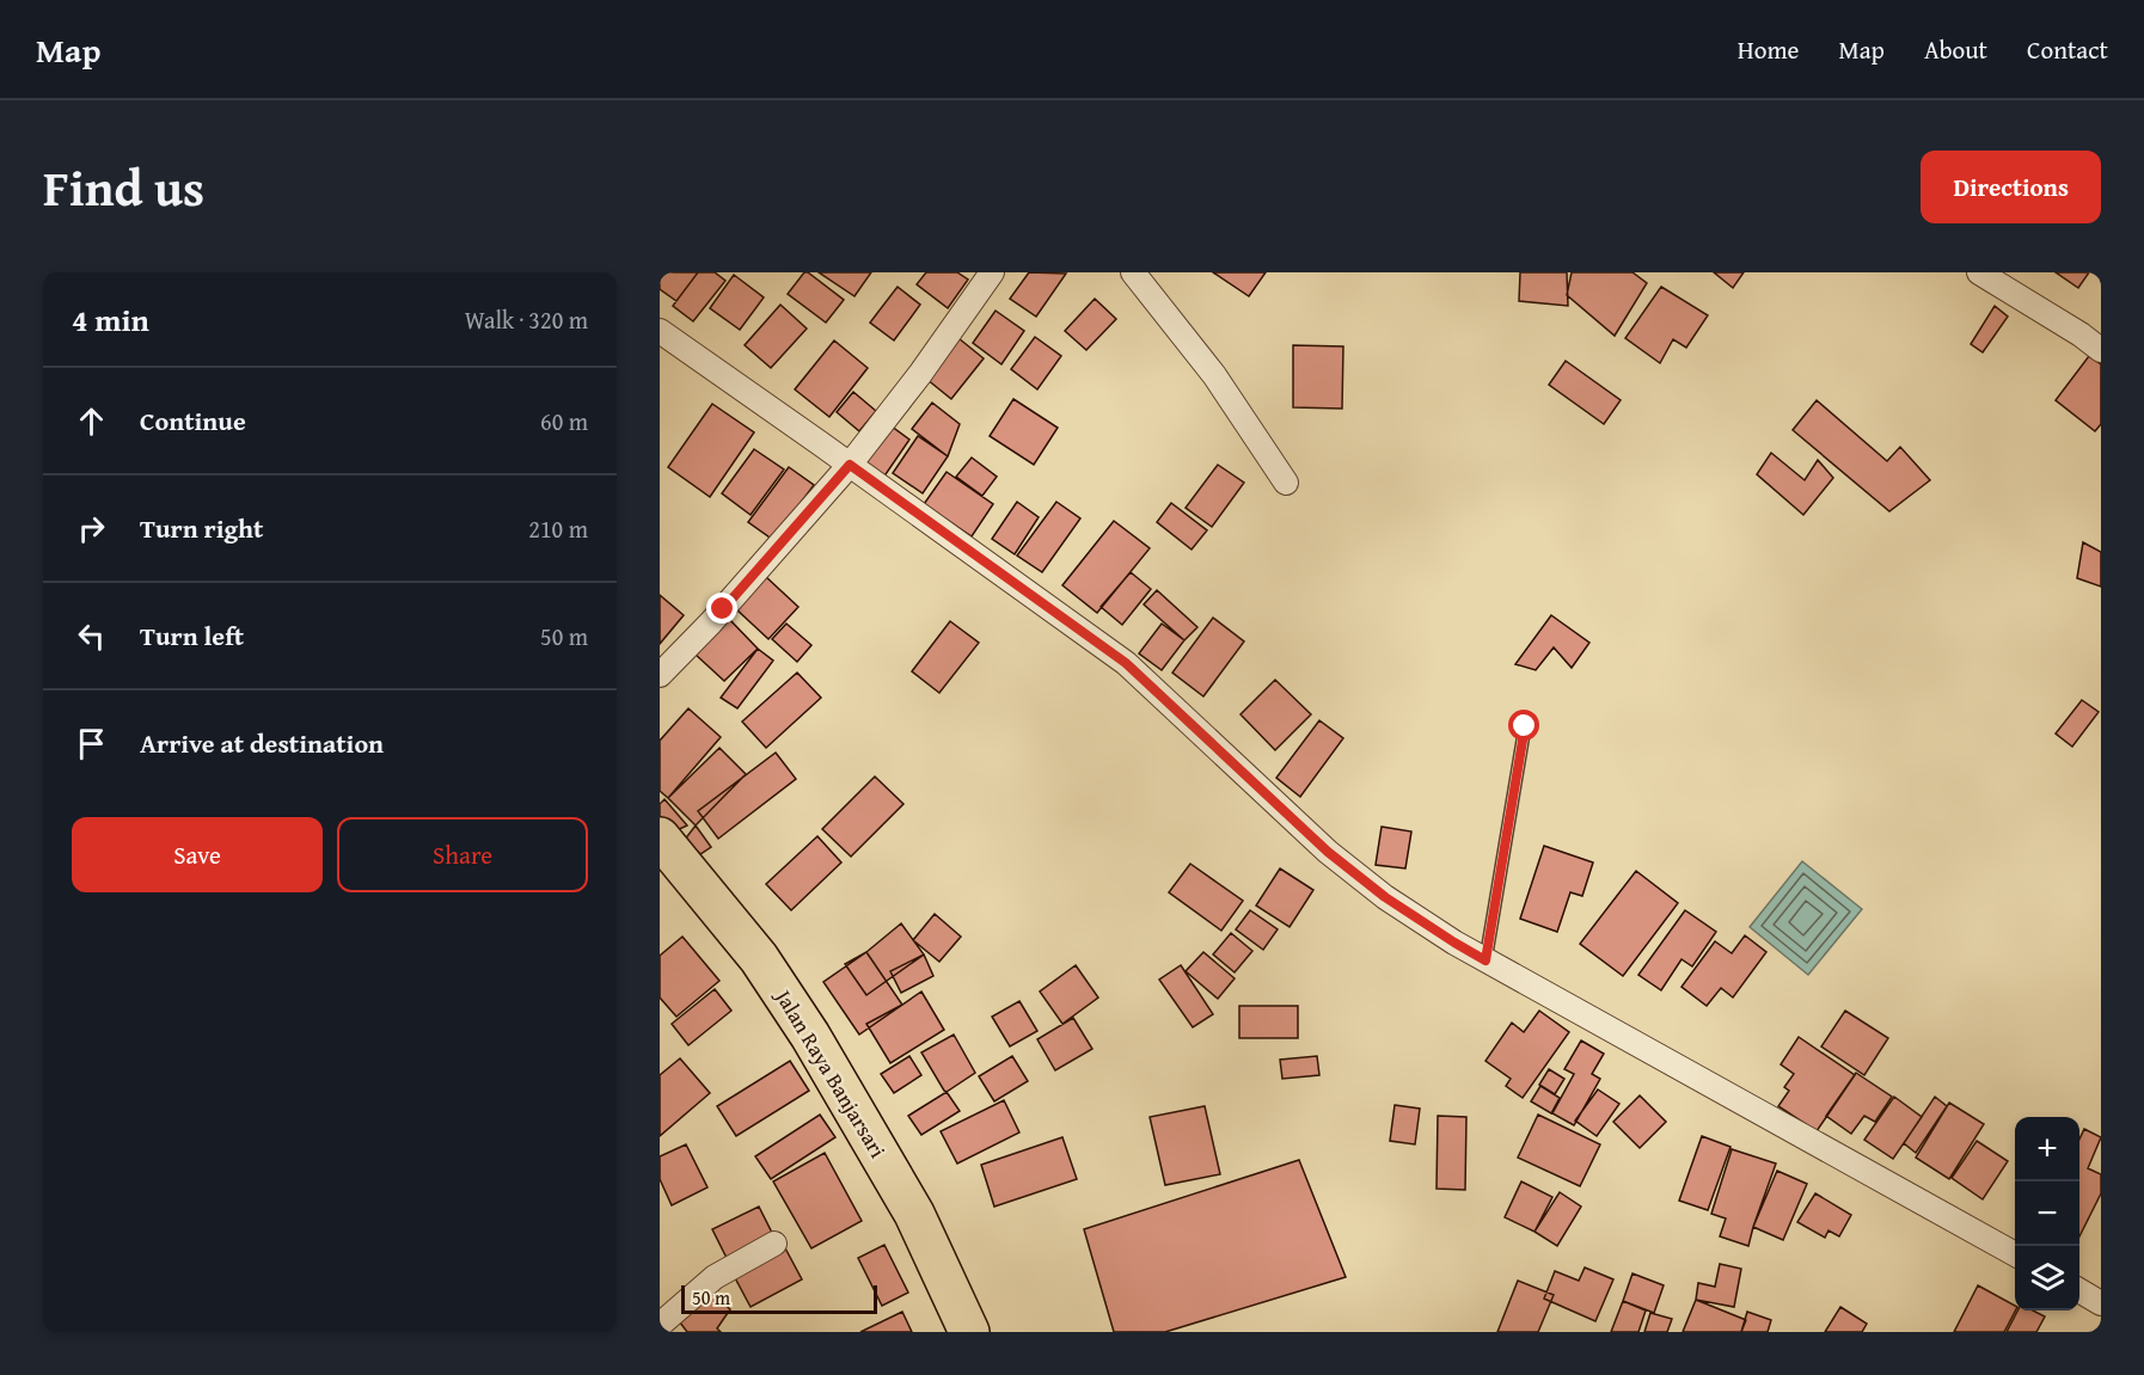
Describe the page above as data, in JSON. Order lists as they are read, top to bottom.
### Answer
{
  "streets": {
    "highway": ["Jalan Raya Banjarsari"]
  },
  "scale_bar": "50 m",
  "page": {
    "header": "Map",
    "nav": [
      "Home",
      "Map",
      "About",
      "Contact"
    ],
    "title": "Find us",
    "buttons": [
      "Directions",
      ["Save", "Share"]
    ],
    "heading": ["4 min", "Walk · 320 m"],
    "list": [
      ["Continue", "60 m"],
      ["Turn right", "210 m"],
      ["Turn left", "50 m"],
      "Arrive at destination"
    ],
    "map_buttons": ["+", "−"],
    "scale": "50 m"
  }
}
